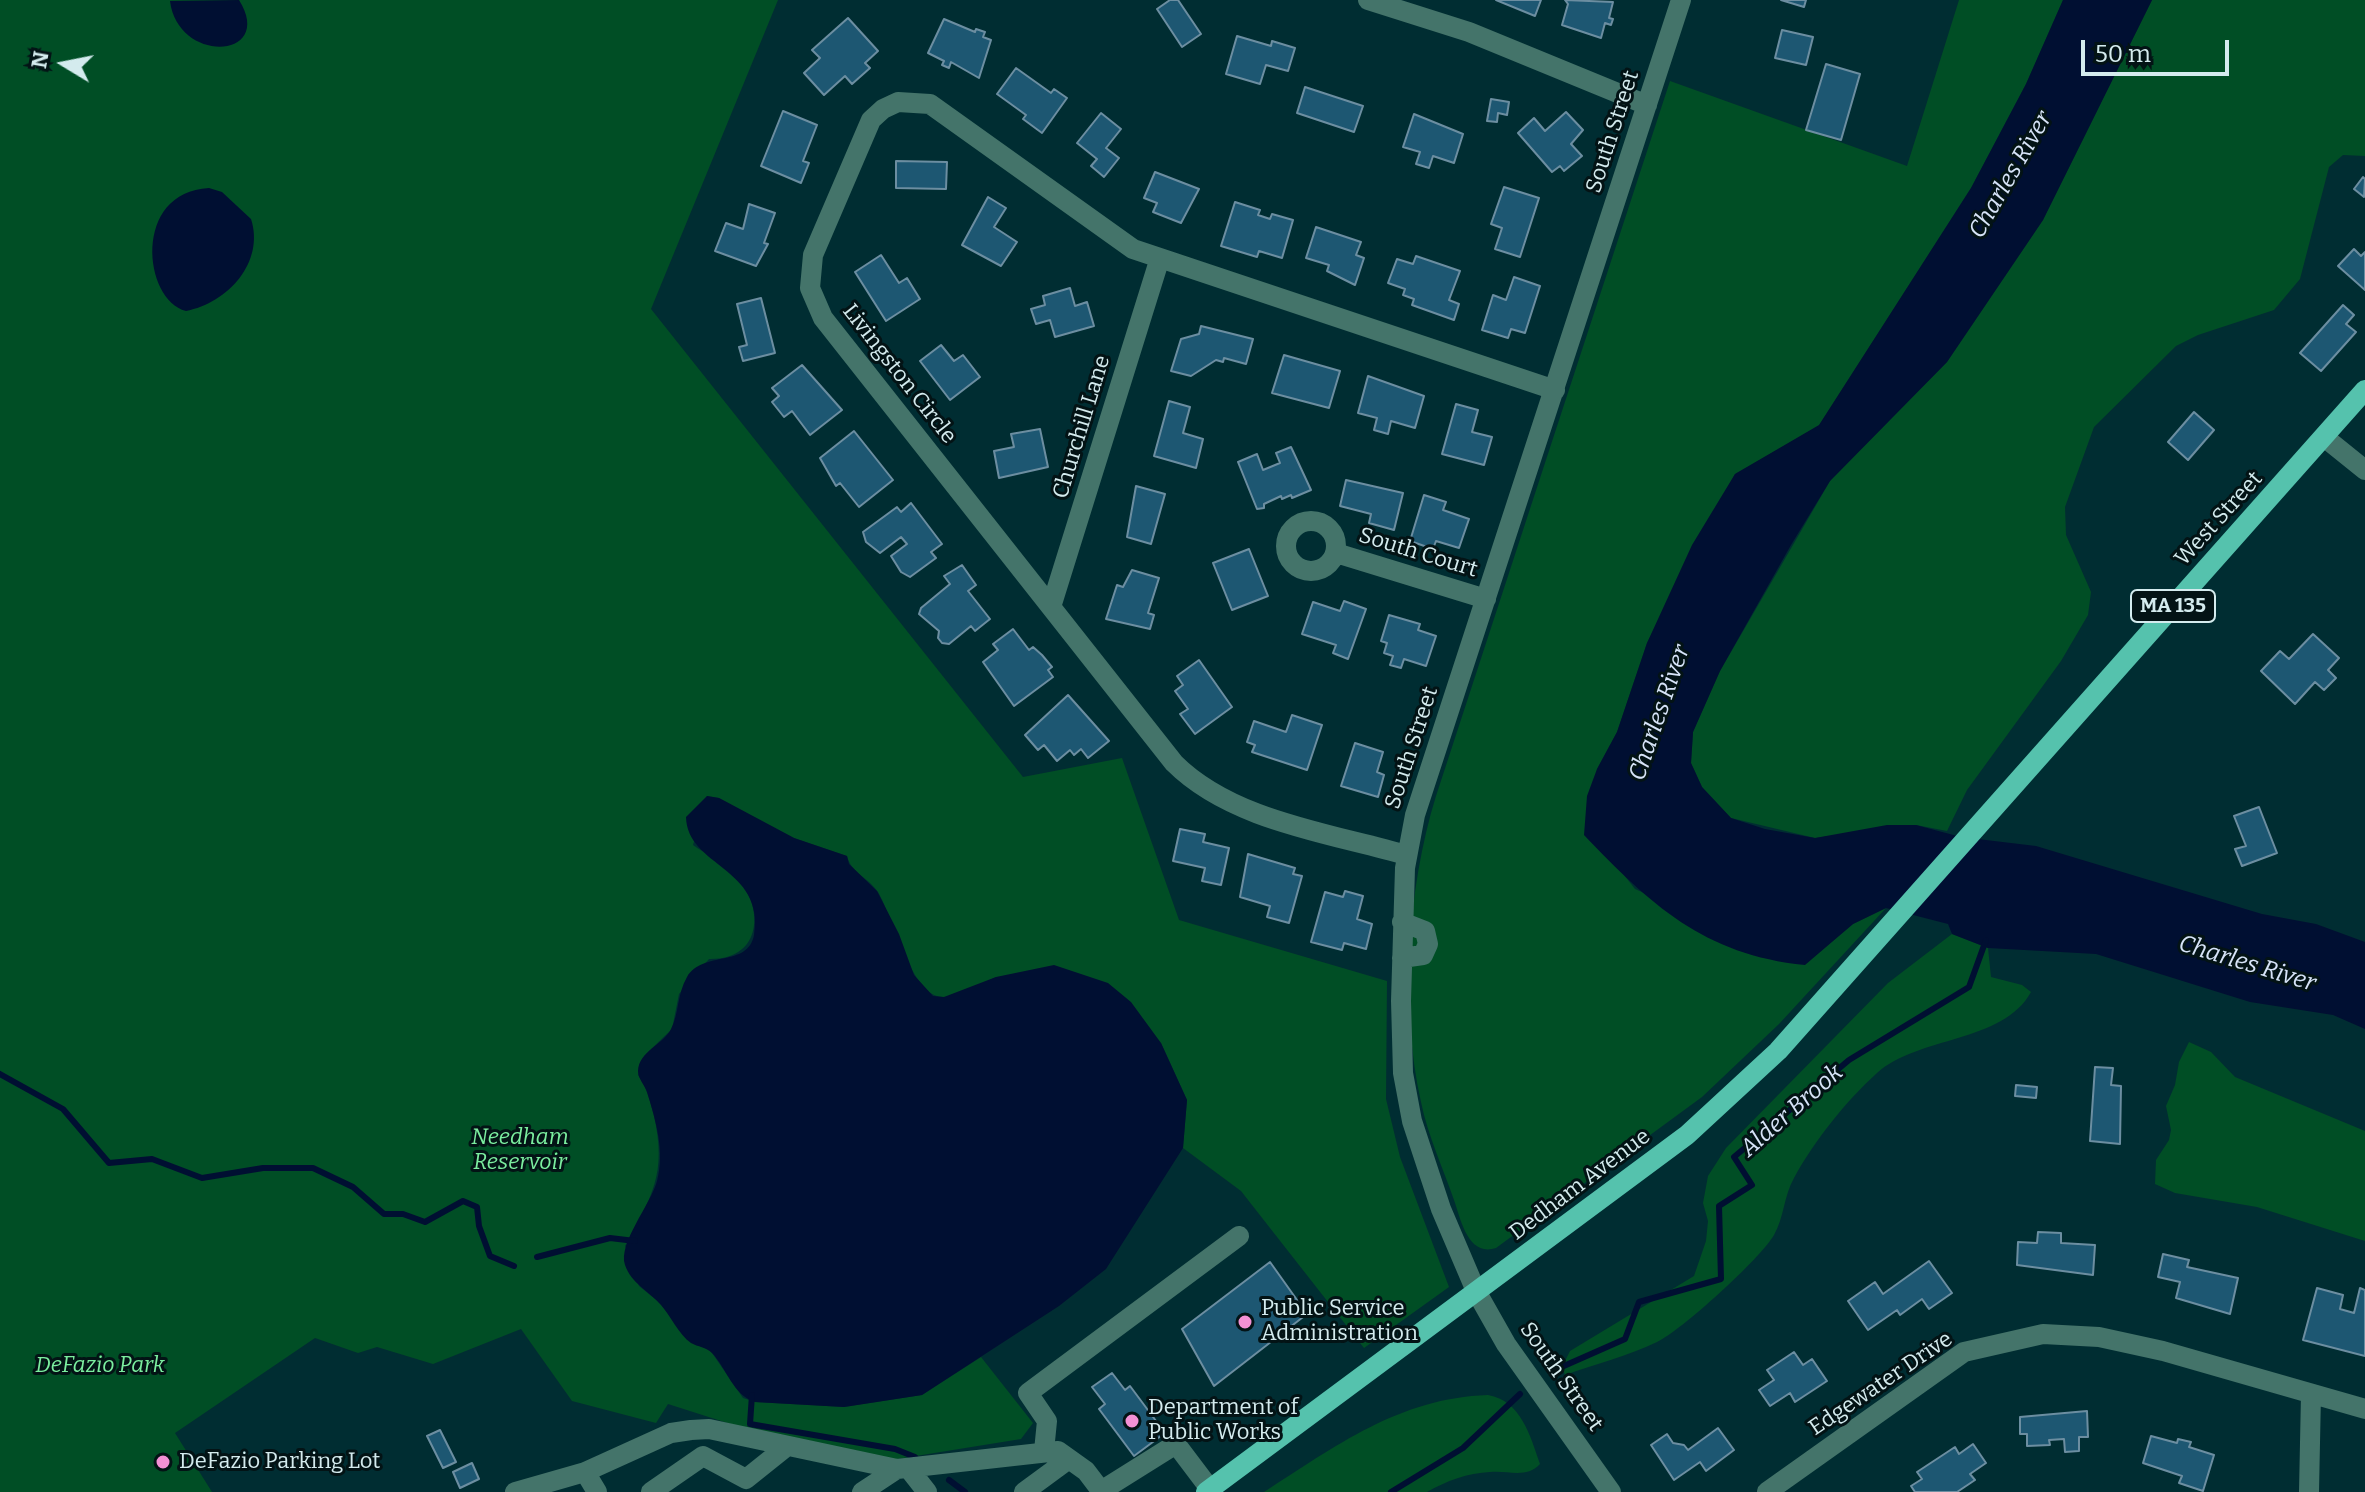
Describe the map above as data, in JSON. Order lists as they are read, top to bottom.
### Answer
{
  "streets": {
    "main road": ["West Street", "MA 135", "Dedham Avenue"],
    "street": [
      "South Street",
      "Livingston Circle",
      "Churchill Lane",
      "South Court",
      "Edgewater Drive"
    ]
  },
  "crossings": [
    ["South Street", "Livingston Circle"],
    ["South Street", "South Court"],
    ["South Street", "Dedham Avenue"],
    ["Livingston Circle", "Churchill Lane"],
    ["West Street", "Dedham Avenue"]
  ],
  "water": ["Charles River", "Alder Brook"],
  "parks": ["Needham Reservoir", "DeFazio Park"],
  "places": ["Public Service Administration", "Department of Public Works", "DeFazio Parking Lot"],
  "scale_bar": "50 m",
  "north": "left"
}
